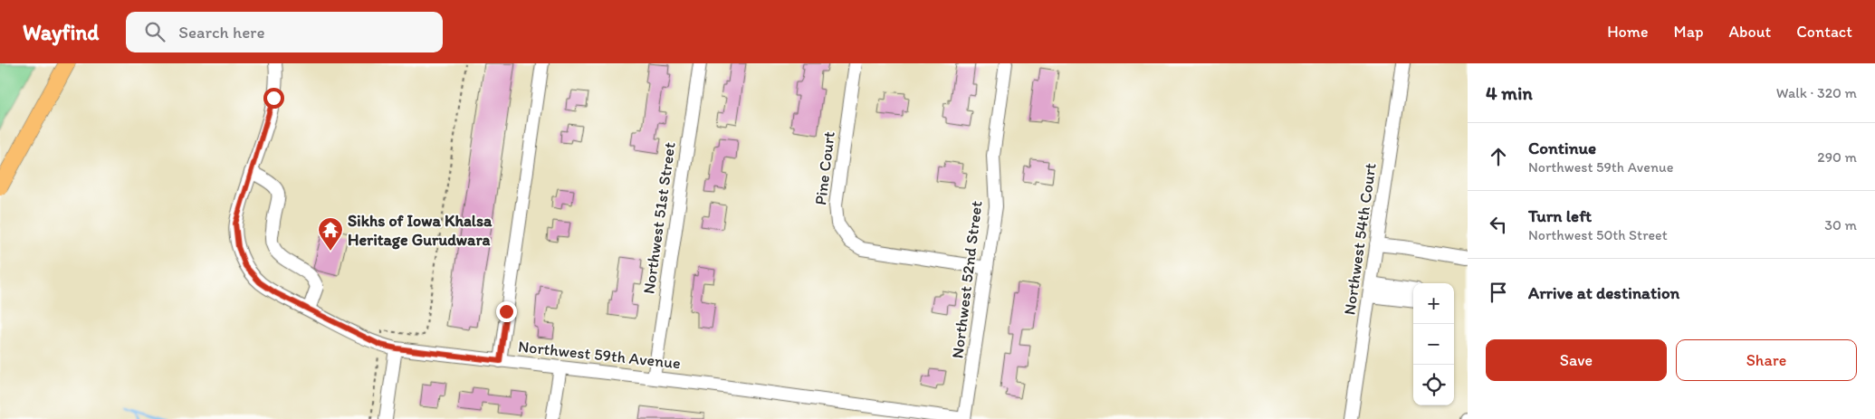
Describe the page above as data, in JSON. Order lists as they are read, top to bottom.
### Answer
{
  "streets": {
    "street": [
      "Pine Court",
      "Northwest 51st Street",
      "Northwest 54th Court",
      "Northwest 52nd Street",
      "Northwest 59th Avenue"
    ]
  },
  "crossings": [
    ["Pine Court", "Northwest 52nd Street"],
    ["Northwest 51st Street", "Northwest 59th Avenue"],
    ["Northwest 52nd Street", "Northwest 59th Avenue"]
  ],
  "places": {
    "temple": ["Sikhs of Iowa Khalsa Heritage Gurudwara"]
  },
  "page": {
    "header": "Wayfind",
    "search": "Search here",
    "nav": [
      "Home",
      "Map",
      "About",
      "Contact"
    ],
    "heading": ["4 min", "Walk · 320 m"],
    "list": [
      ["Continue", "Northwest 59th Avenue", "290 m"],
      ["Turn left", "Northwest 50th Street", "30 m"],
      "Arrive at destination"
    ],
    "map_buttons": ["+", "−"],
    "buttons": ["Save", "Share"]
  }
}
